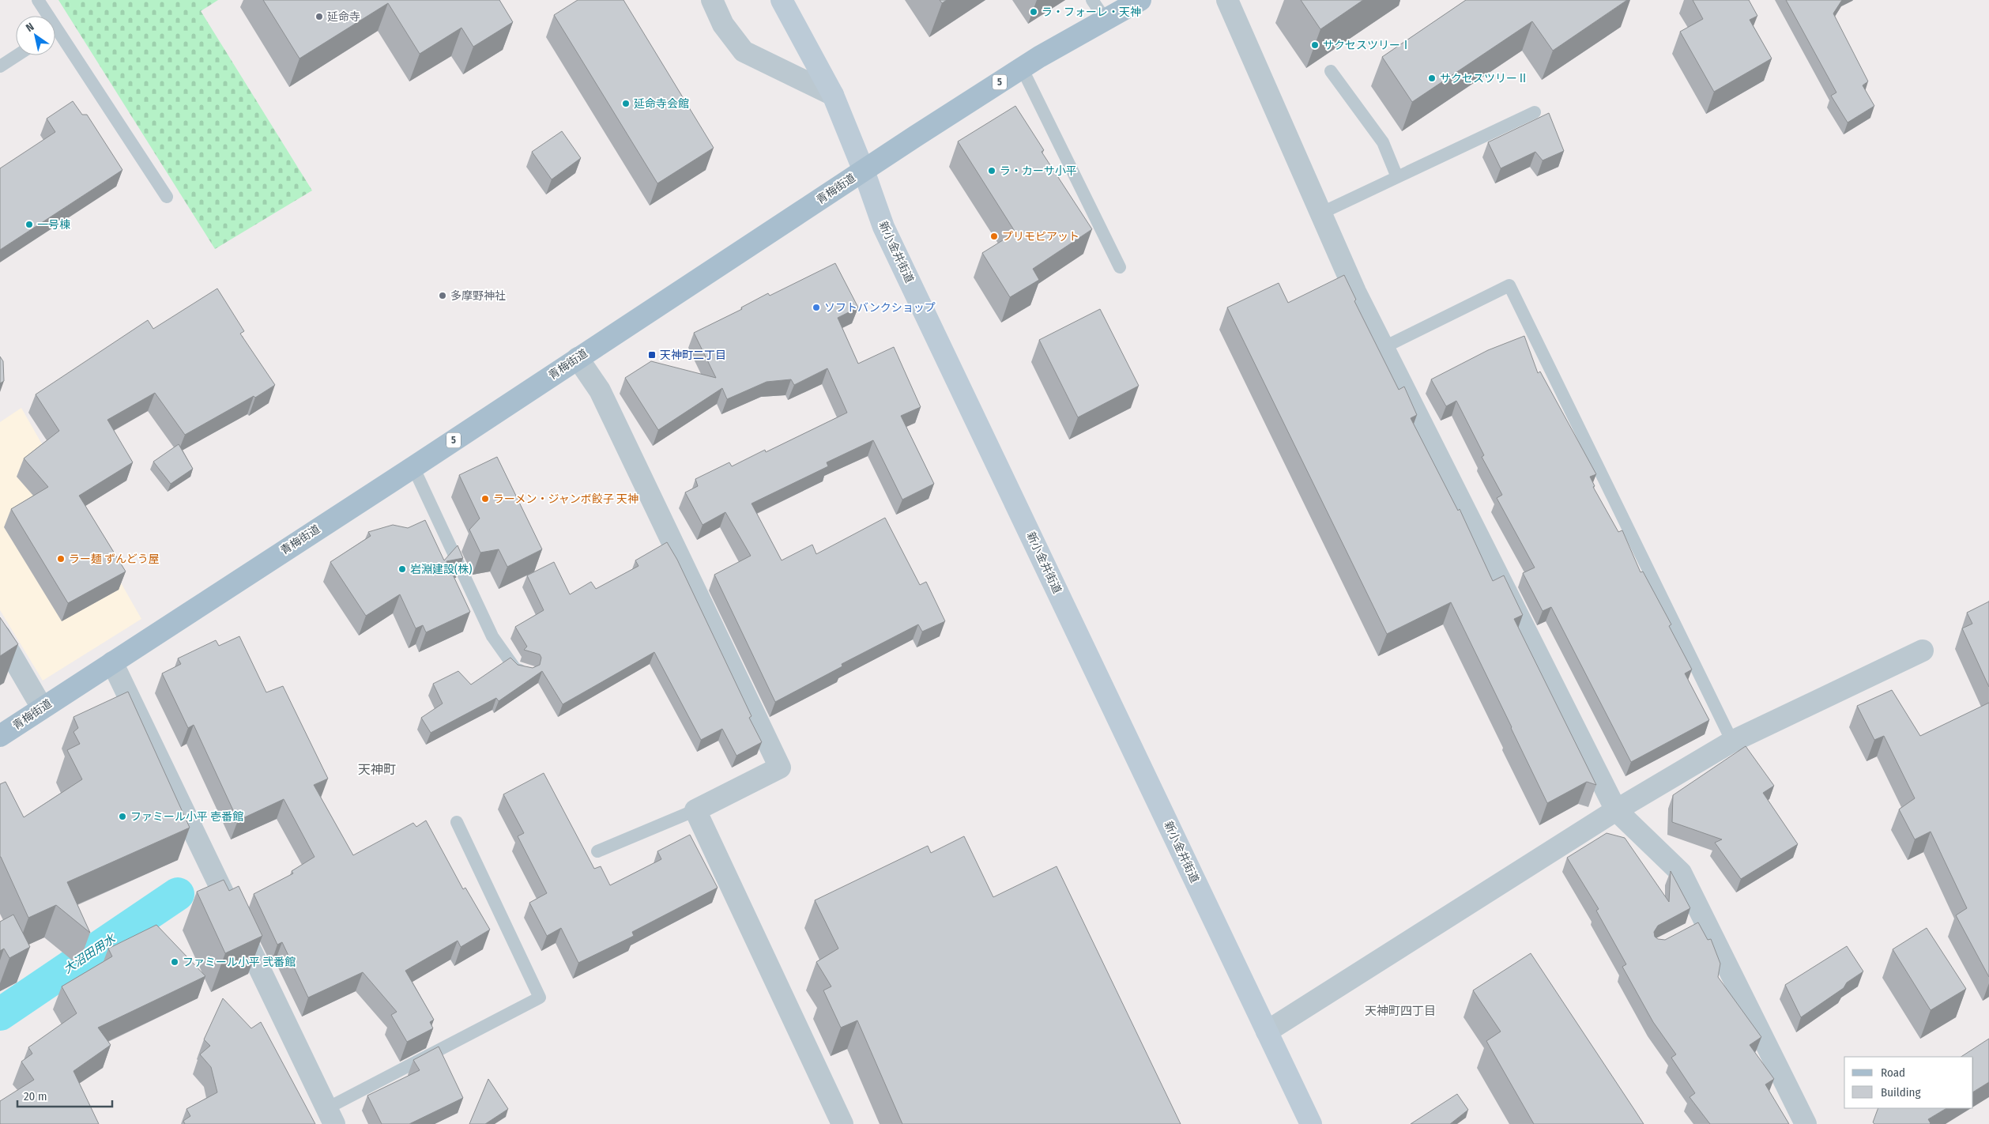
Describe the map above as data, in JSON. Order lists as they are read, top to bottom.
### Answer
{
  "streets": {
    "main road": ["5", "青梅街道", "新小金井街道"]
  },
  "crossings": [
    ["青梅街道", "新小金井街道"]
  ],
  "districts": ["天神町", "天神町四丁目"],
  "water": ["大沼田用水"],
  "places": {
    "other": [
      "ラ・フォーレ・天神",
      "延命寺",
      "サクセスツリーⅠ",
      "サクセスツリーⅡ",
      "延命寺会館",
      "ラ・カーサ小平",
      "一号棟",
      "プリモピアット",
      "多摩野神社",
      "ソフトバンクショップ",
      "ラーメン・ジャンボ餃子 天神",
      "ラー麺 ずんどう屋",
      "岩淵建設(株)",
      "ファミール小平 壱番館",
      "ファミール小平 弐番館"
    ],
    "transit": ["天神町二丁目"]
  },
  "legend": ["Road", "Building"],
  "scale_bar": "20 m",
  "north": "top left"
}
